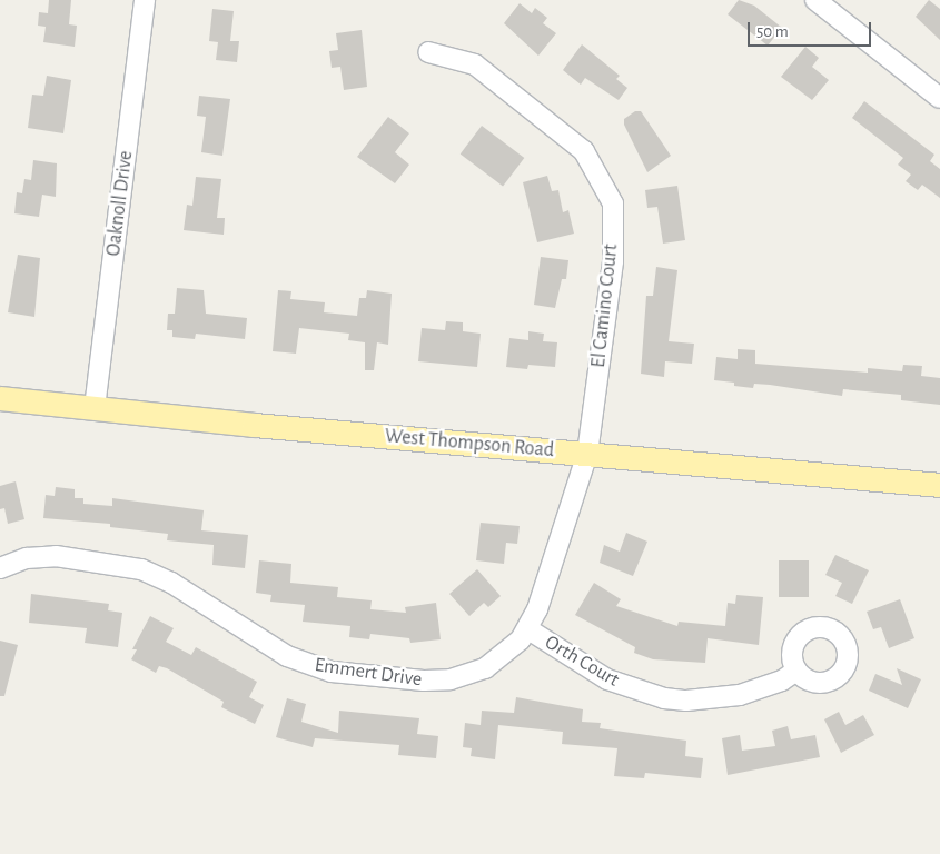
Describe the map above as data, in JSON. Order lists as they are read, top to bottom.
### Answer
{
  "streets": {
    "main road": ["West Thompson Road"],
    "street": [
      "Oaknoll Drive",
      "El Camino Court",
      "Orth Court",
      "Emmert Drive"
    ]
  },
  "crossings": [
    ["Oaknoll Drive", "West Thompson Road"],
    ["El Camino Court", "West Thompson Road"],
    ["El Camino Court", "Emmert Drive"],
    ["West Thompson Road", "Emmert Drive"],
    ["Orth Court", "Emmert Drive"]
  ],
  "scale_bar": "50 m"
}
